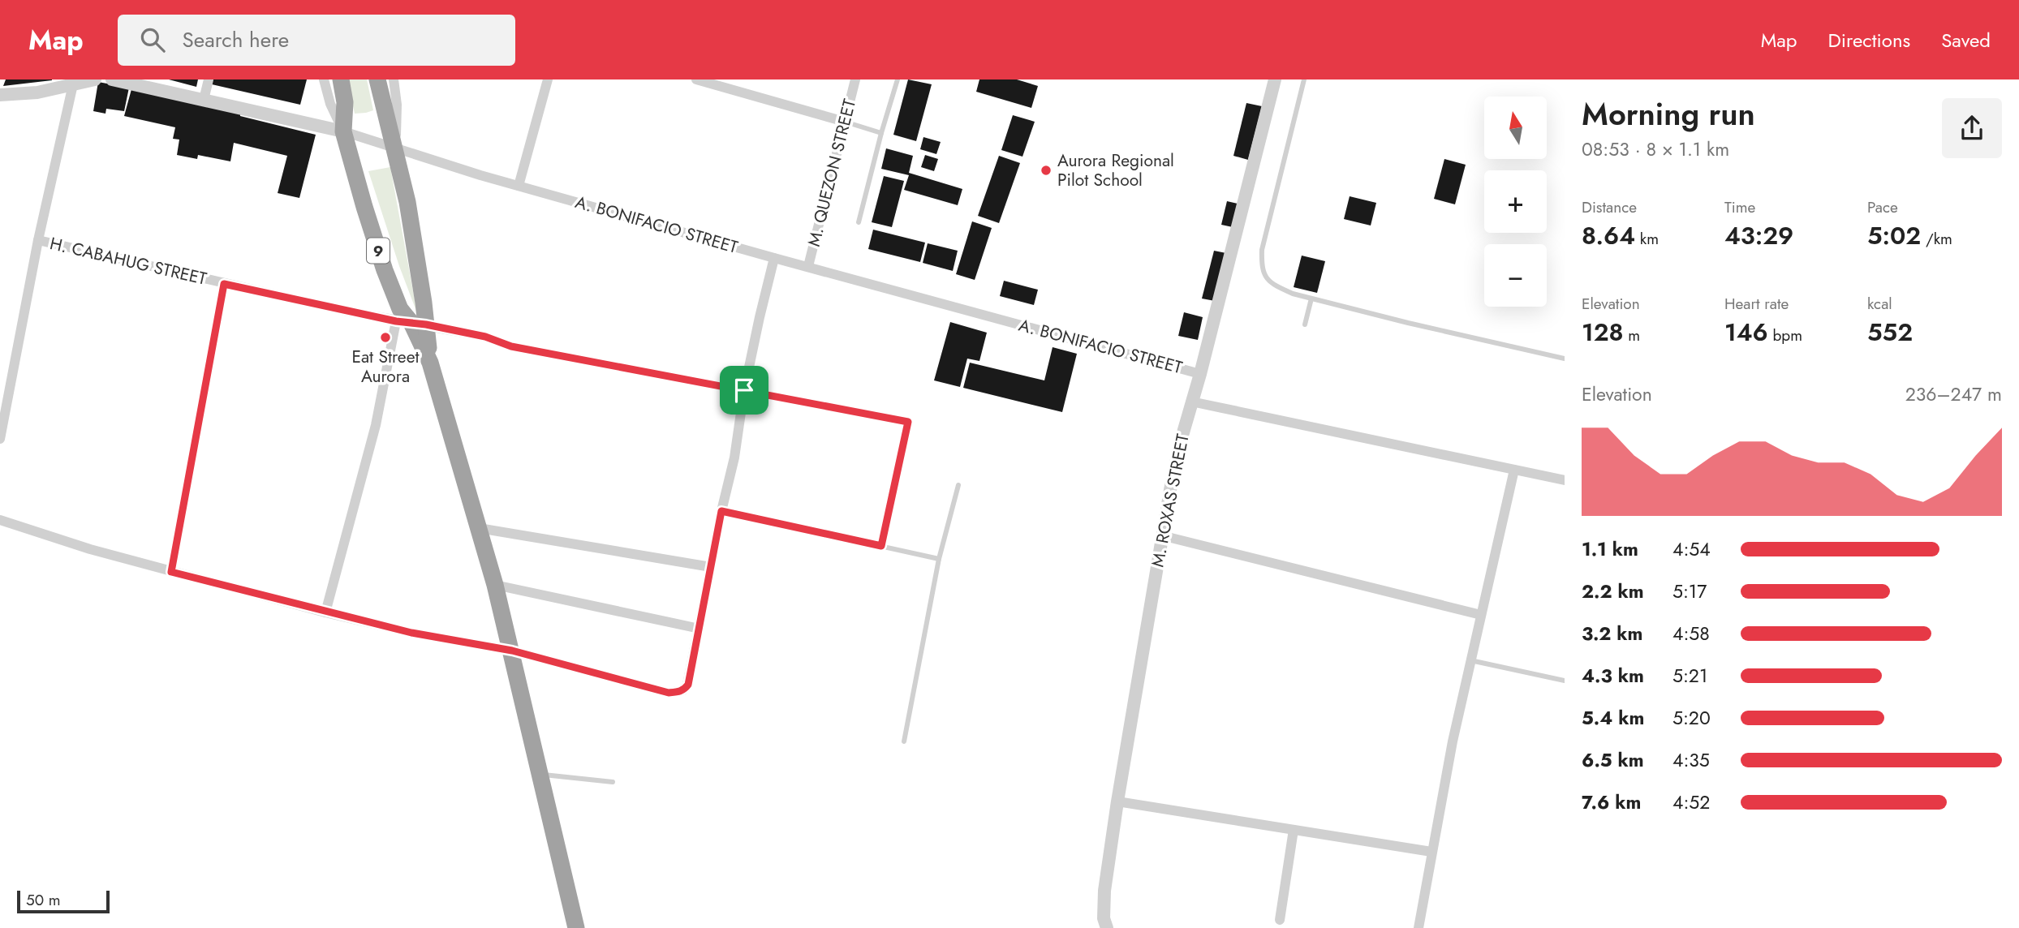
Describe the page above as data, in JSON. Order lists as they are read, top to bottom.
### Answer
{
  "streets": {
    "highway": ["9"],
    "street": [
      "M. QUEZON STREET",
      "A. BONIFACIO STREET",
      "H. CABAHUG STREET",
      "M. ROXAS STREET"
    ]
  },
  "crossings": [
    ["M. QUEZON STREET", "A. BONIFACIO STREET"],
    ["A. BONIFACIO STREET", "9"],
    ["A. BONIFACIO STREET", "M. ROXAS STREET"],
    ["9", "H. CABAHUG STREET"]
  ],
  "places": ["Aurora Regional Pilot School", "Eat Street Aurora"],
  "scale_bar": "50 m",
  "north": "top",
  "page": {
    "header": "Map",
    "search": "Search here",
    "nav": ["Map", "Directions", "Saved"],
    "heading": ["Morning run", "08:53 · 8 × 1.1 km"],
    "map_buttons": ["+", "−"],
    "stats": [
      ["Distance", "8.64 km"],
      ["Time", "43:29"],
      ["Pace", "5:02 /km"],
      ["Elevation", "128 m"],
      ["Heart rate", "146 bpm"],
      ["kcal", "552"]
    ],
    "chart": ["Elevation", "236–247 m"],
    "list": [
      {
        "name": "1.1 km",
        "note": "4:54"
      },
      {
        "name": "2.2 km",
        "note": "5:17"
      },
      {
        "name": "3.2 km",
        "note": "4:58"
      },
      {
        "name": "4.3 km",
        "note": "5:21"
      },
      {
        "name": "5.4 km",
        "note": "5:20"
      },
      {
        "name": "6.5 km",
        "note": "4:35"
      },
      {
        "name": "7.6 km",
        "note": "4:52"
      }
    ],
    "scale": "50 m"
  }
}
